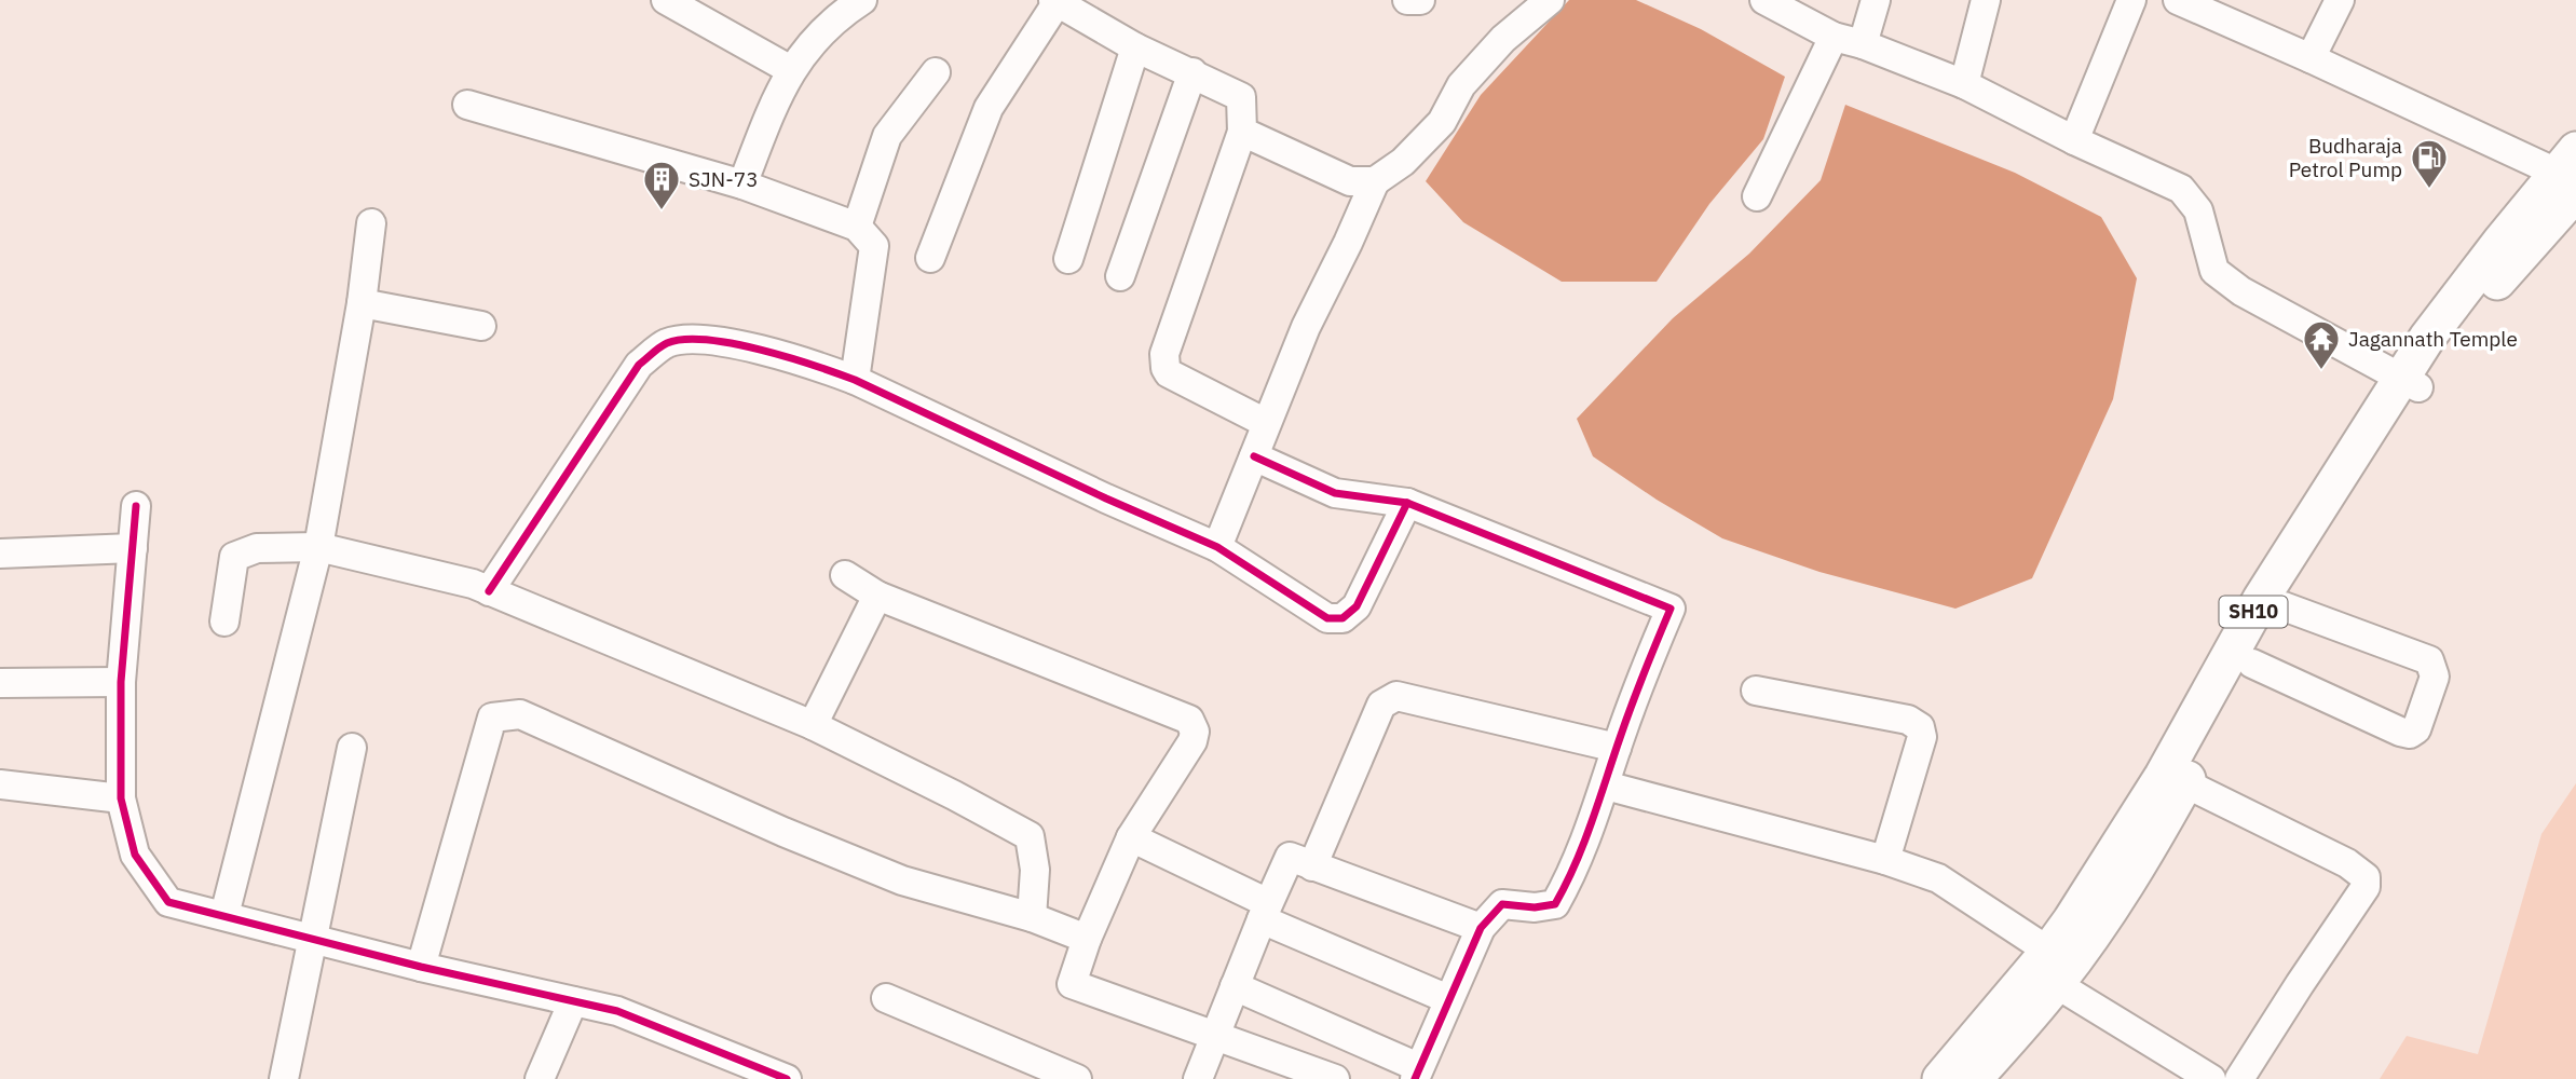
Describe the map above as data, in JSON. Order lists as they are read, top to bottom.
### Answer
{
  "streets": {
    "main road": ["SH10"]
  },
  "places": {
    "fuel station": ["Budharaja Petrol Pump"],
    "building": ["SJN-73"],
    "temple": ["Jagannath Temple"]
  }
}
